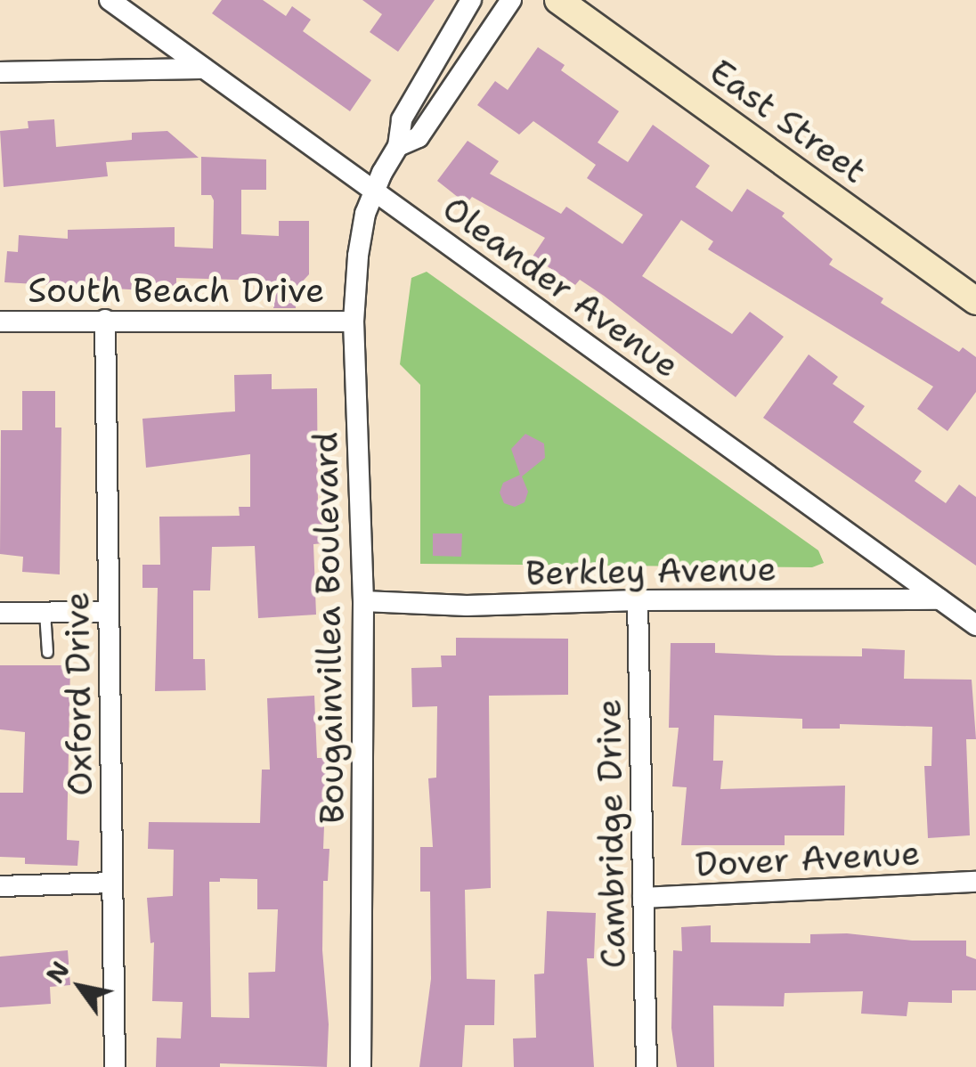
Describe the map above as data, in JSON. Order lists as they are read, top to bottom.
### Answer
{
  "streets": {
    "main road": ["East Street"],
    "street": [
      "Oleander Avenue",
      "South Beach Drive",
      "Berkley Avenue",
      "Bougainvillea Boulevard",
      "Oxford Drive",
      "Cambridge Drive",
      "Dover Avenue"
    ]
  },
  "crossings": [
    ["Oleander Avenue", "Berkley Avenue"],
    ["Oleander Avenue", "Bougainvillea Boulevard"],
    ["South Beach Drive", "Bougainvillea Boulevard"],
    ["South Beach Drive", "Oxford Drive"],
    ["Berkley Avenue", "Bougainvillea Boulevard"],
    ["Berkley Avenue", "Cambridge Drive"],
    ["Cambridge Drive", "Dover Avenue"]
  ],
  "north": "top left"
}
